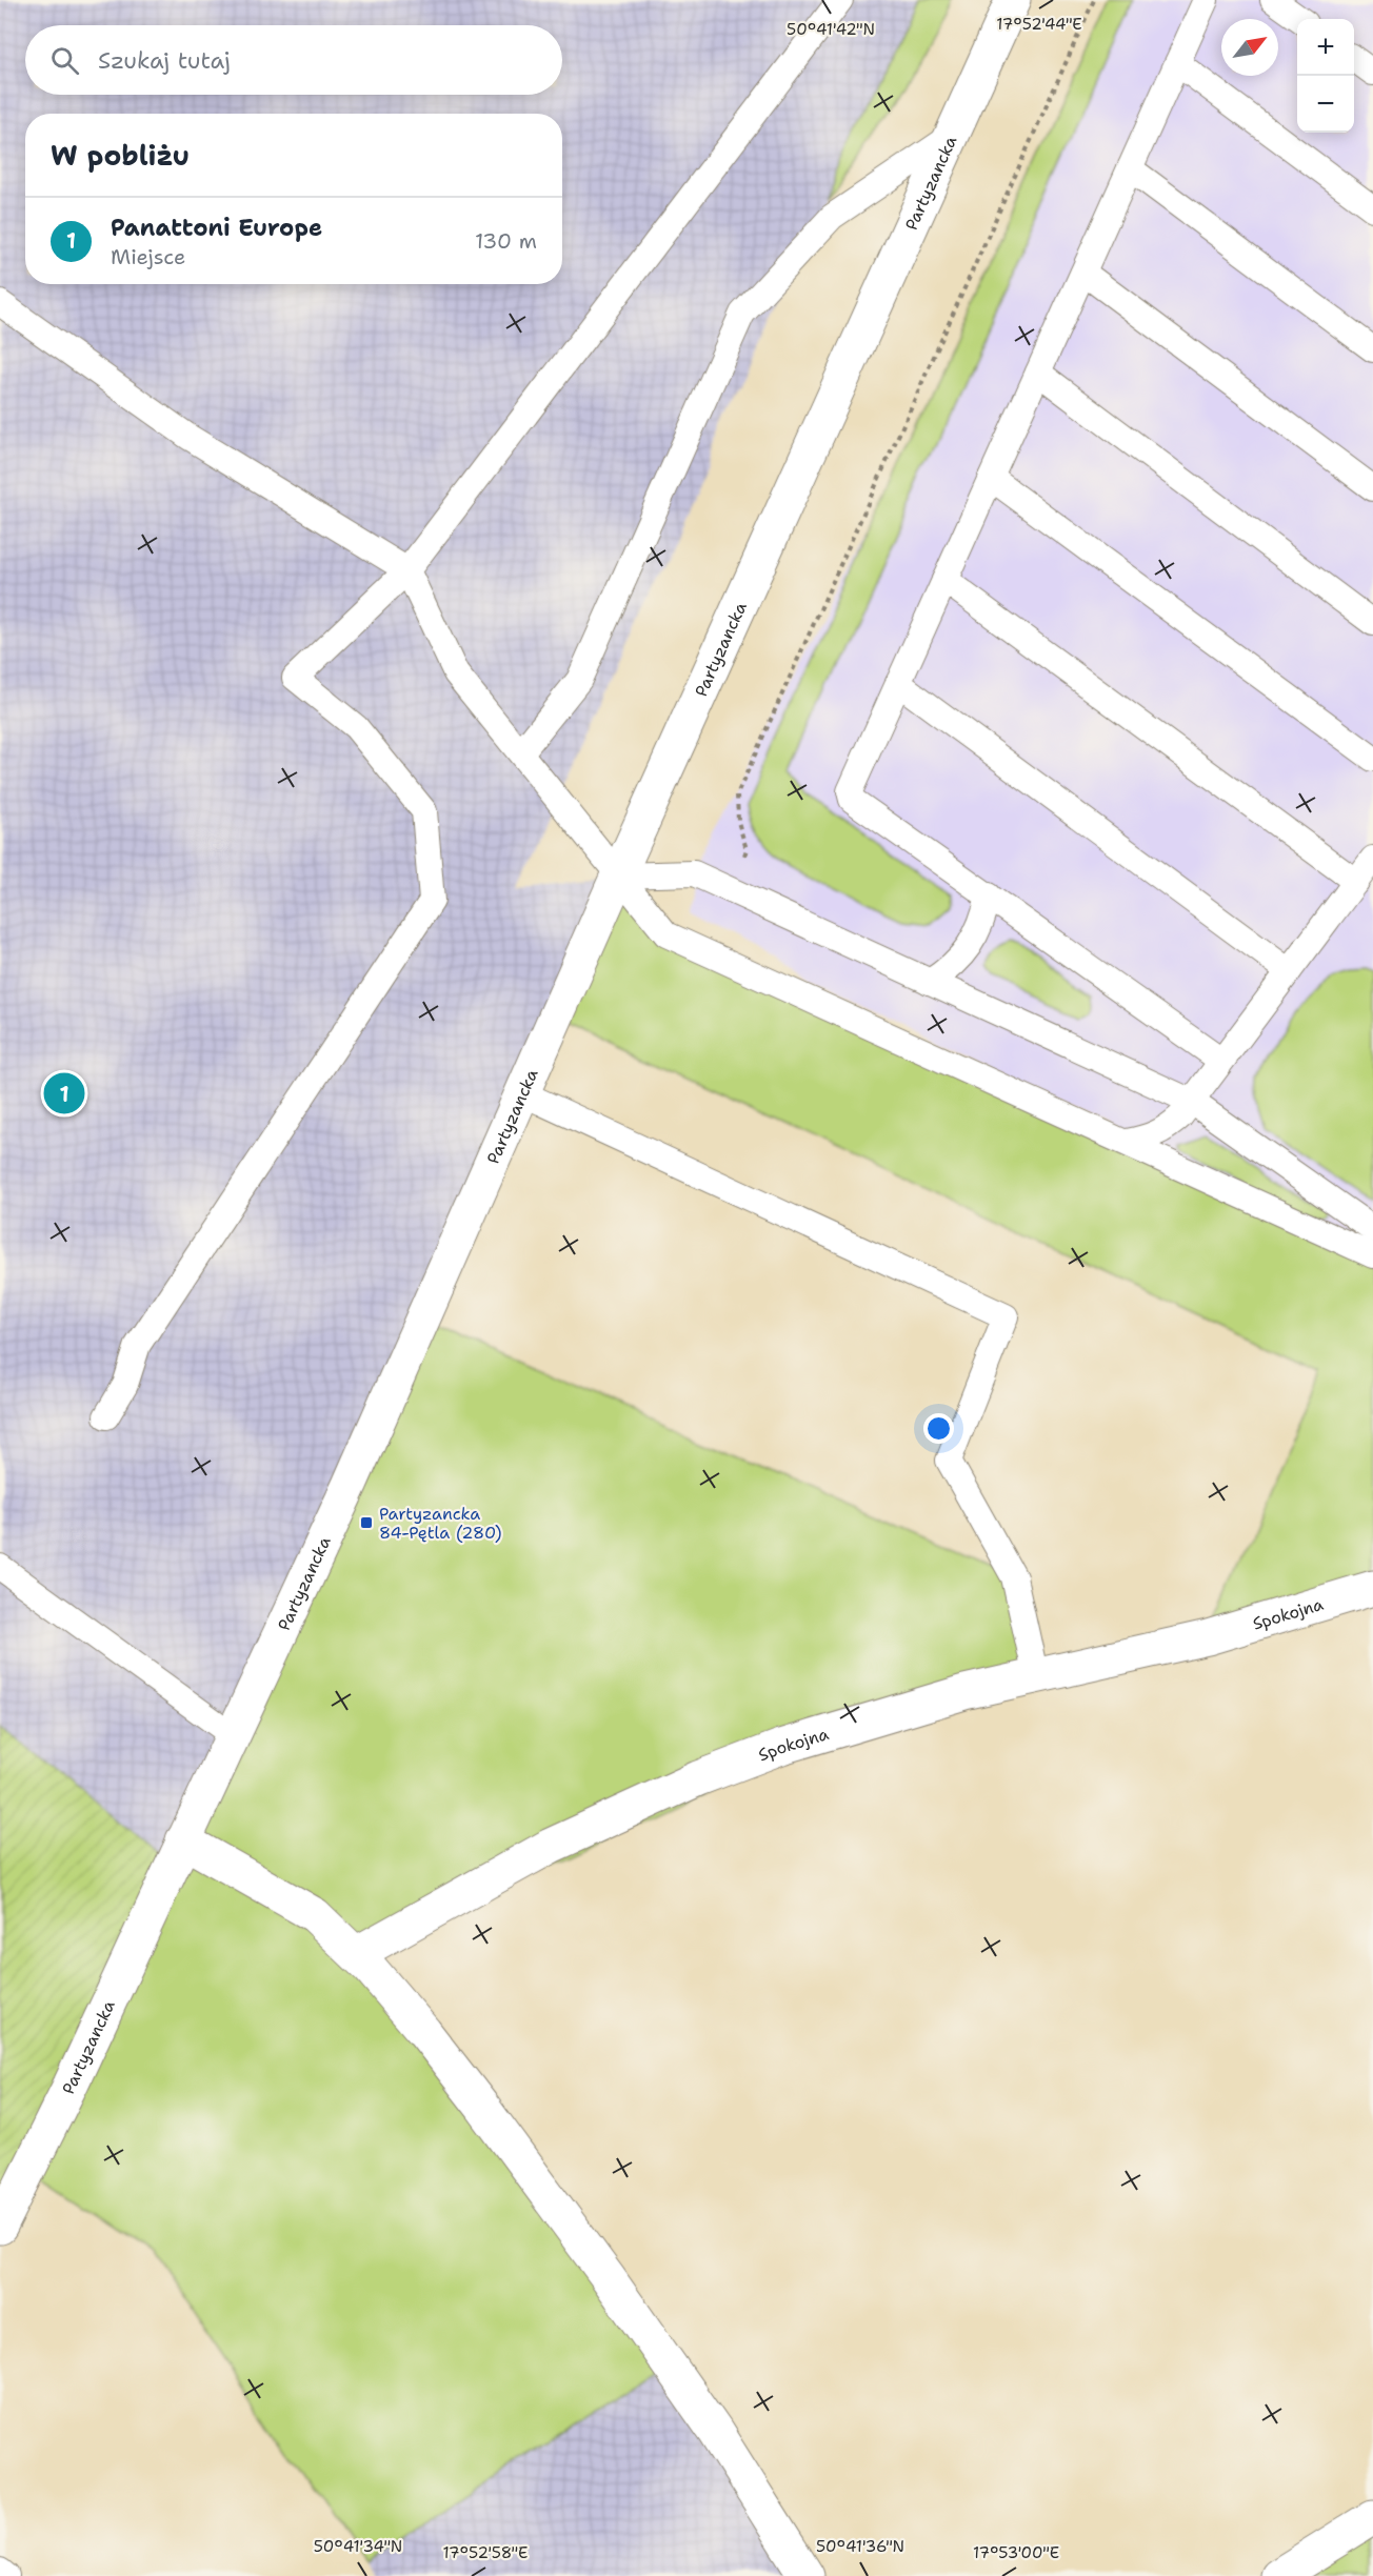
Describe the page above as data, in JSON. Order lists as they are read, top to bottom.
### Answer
{
  "streets": {
    "main road": ["Partyzancka", "Spokojna"]
  },
  "places": {
    "transit": ["Partyzancka 84-Pętla (280)"]
  },
  "north": "top right",
  "page": {
    "map_buttons": ["+", "−"],
    "search": "Szukaj tutaj",
    "heading": "W pobliżu",
    "list": [
      {
        "mark": "1",
        "name": "Panattoni Europe",
        "note": "Miejsce",
        "value": "130 m"
      }
    ],
    "pins": "1"
  },
  "coordinates": [
    "17°52'44\"E",
    "50°41'42\"N",
    "50°41'34\"N",
    "50°41'36\"N",
    "17°52'58\"E",
    "17°53'00\"E"
  ]
}
